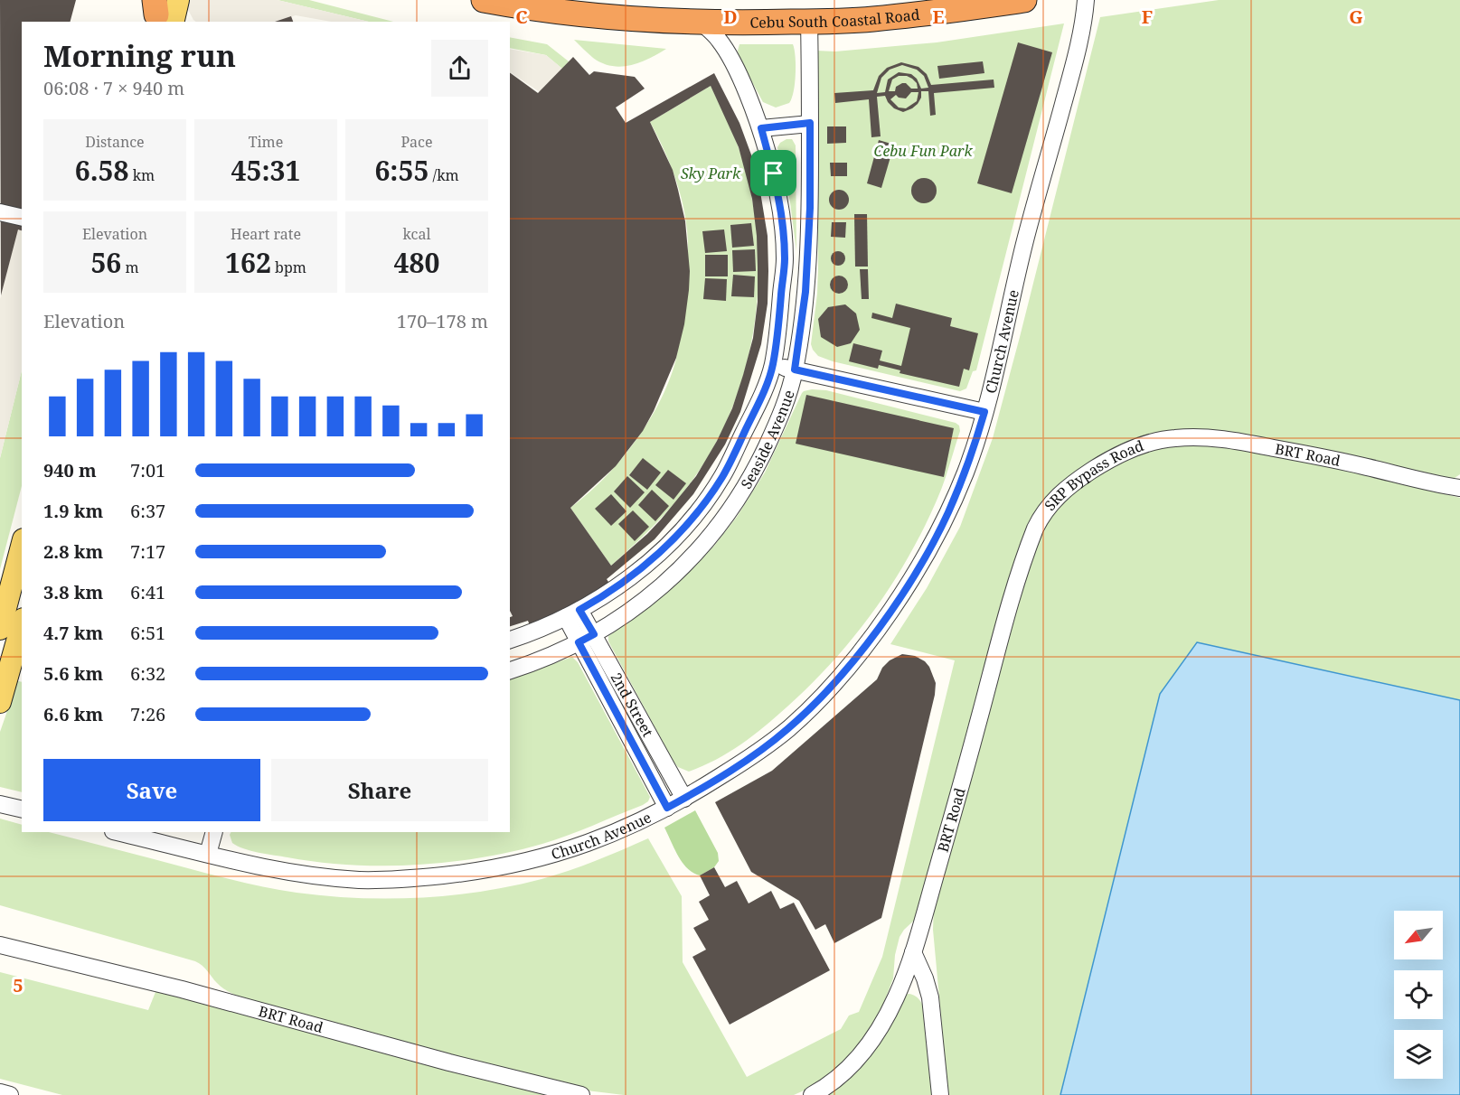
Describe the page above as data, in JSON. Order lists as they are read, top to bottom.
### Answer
{
  "streets": {
    "highway": ["Cebu South Coastal Road"],
    "street": [
      "Church Avenue",
      "Seaside Avenue",
      "BRT Road",
      "SRP Bypass Road",
      "2nd Street"
    ]
  },
  "crossings": [
    ["Cebu South Coastal Road", "Seaside Avenue"],
    ["Church Avenue", "2nd Street"],
    ["Seaside Avenue", "2nd Street"],
    ["BRT Road", "SRP Bypass Road"]
  ],
  "parks": ["Cebu Fun Park", "Sky Park"],
  "north": "bottom left",
  "page": {
    "heading": ["Morning run", "06:08 · 7 × 940 m"],
    "stats": [
      ["Distance", "6.58 km"],
      ["Time", "45:31"],
      ["Pace", "6:55 /km"],
      ["Elevation", "56 m"],
      ["Heart rate", "162 bpm"],
      ["kcal", "480"]
    ],
    "chart": ["Elevation", "170–178 m"],
    "list": [
      {
        "name": "940 m",
        "note": "7:01"
      },
      {
        "name": "1.9 km",
        "note": "6:37"
      },
      {
        "name": "2.8 km",
        "note": "7:17"
      },
      {
        "name": "3.8 km",
        "note": "6:41"
      },
      {
        "name": "4.7 km",
        "note": "6:51"
      },
      {
        "name": "5.6 km",
        "note": "6:32"
      },
      {
        "name": "6.6 km",
        "note": "7:26"
      }
    ],
    "buttons": ["Save", "Share"]
  },
  "grid": {
    "columns": [
      "C",
      "D",
      "E",
      "F",
      "G"
    ],
    "rows": ["5"]
  }
}
